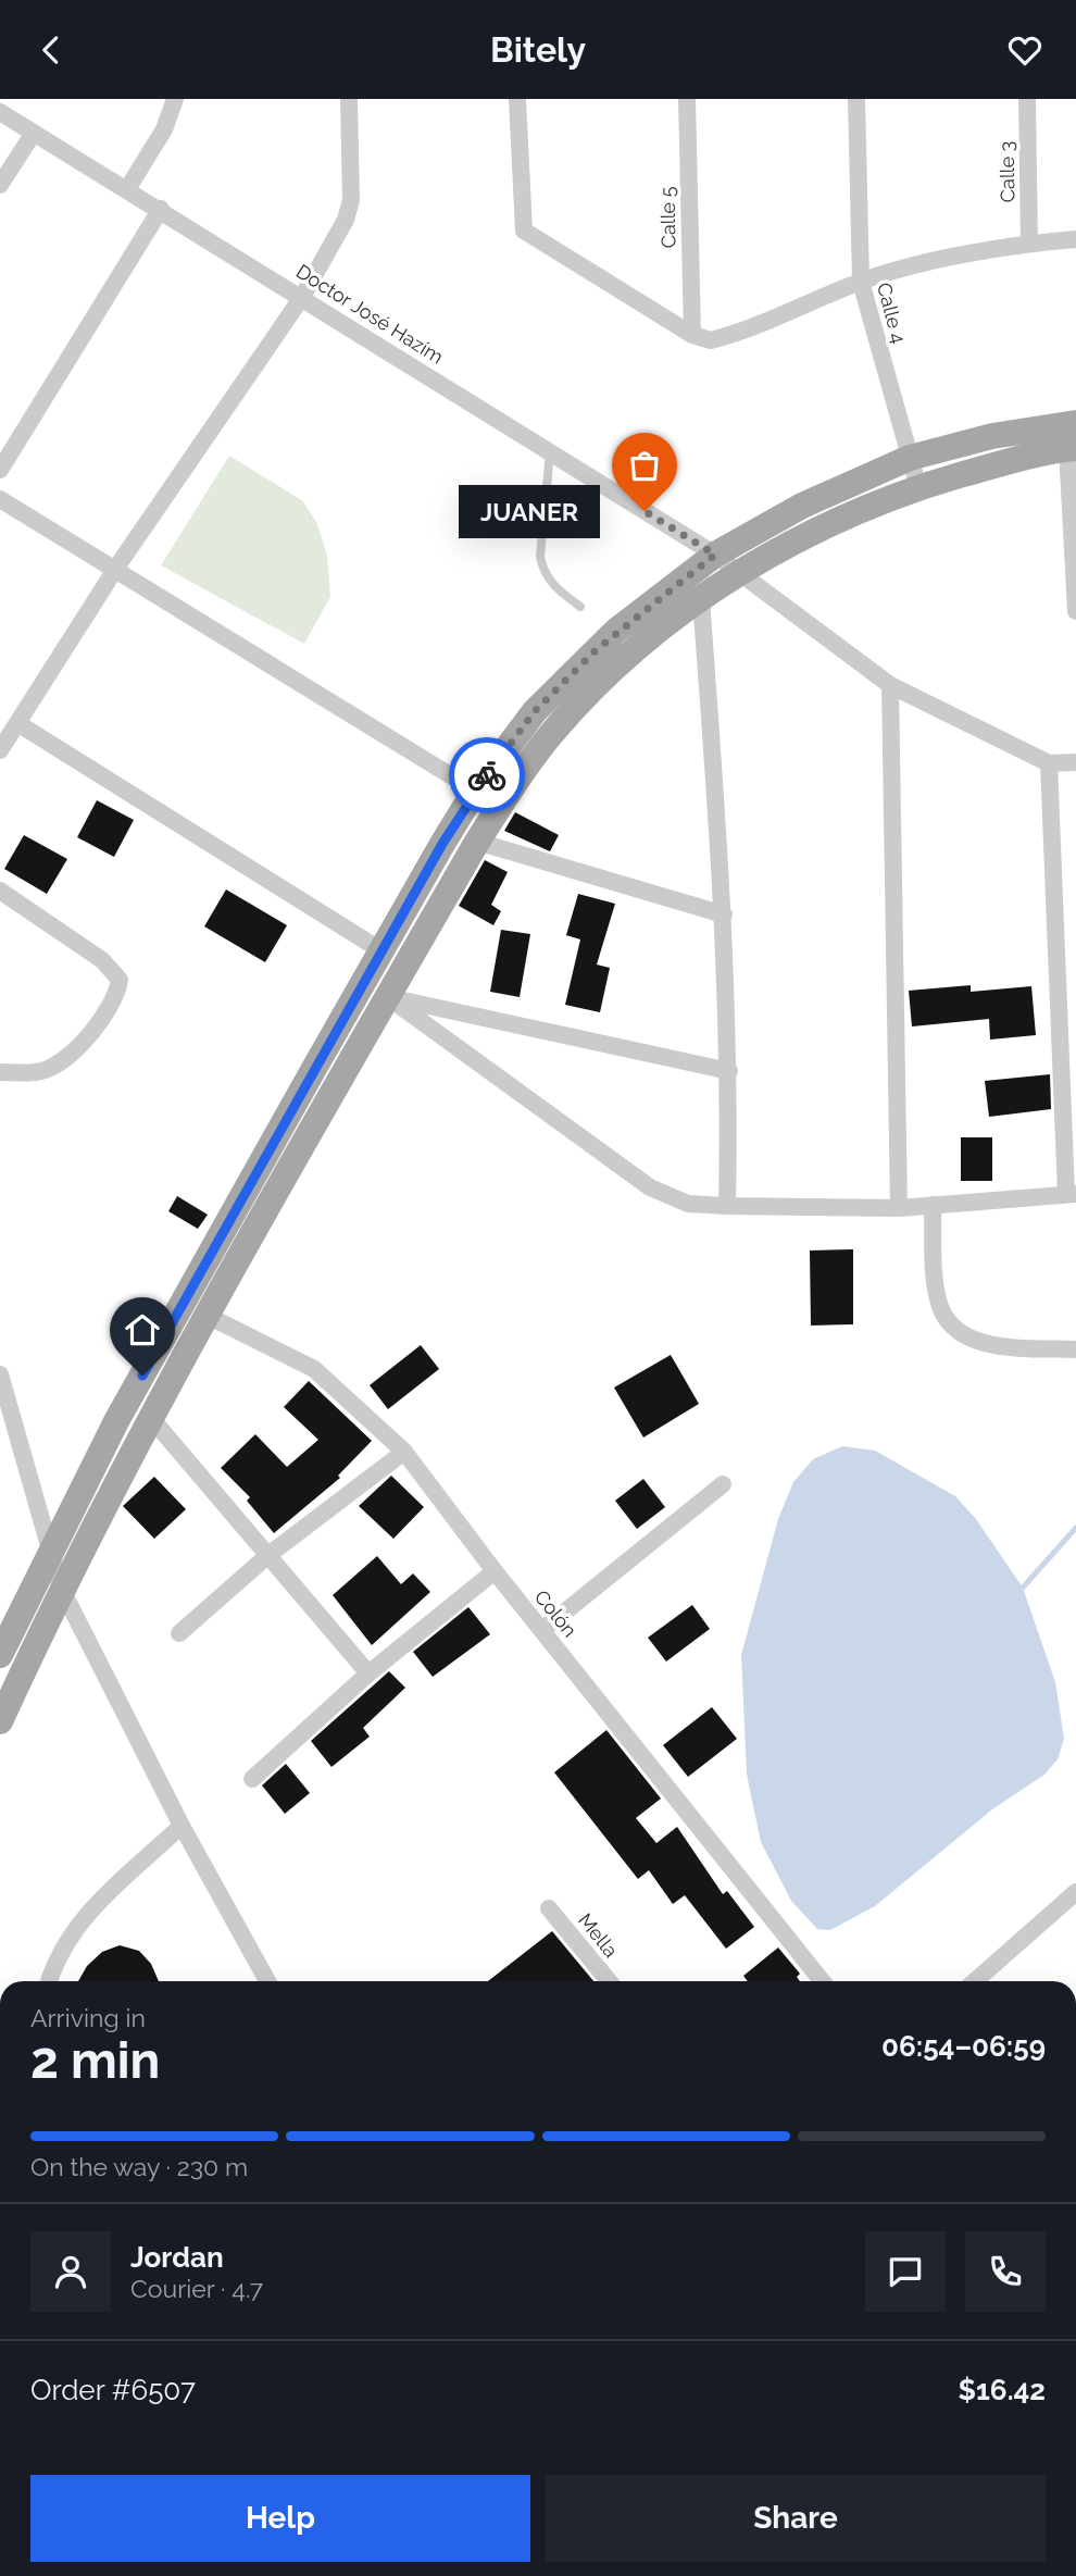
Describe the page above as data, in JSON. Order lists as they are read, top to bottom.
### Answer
{
  "streets": {
    "street": [
      "Calle 3",
      "Calle 5",
      "Calle 4",
      "Doctor José Hazím",
      "Colón",
      "Mella"
    ]
  },
  "places": ["JUANER"],
  "page": {
    "header": "Bitely",
    "bubble": "JUANER",
    "heading": ["2 min", "Arriving in", "06:54–06:59"],
    "panel": [
      "Jordan",
      "Courier · 4.7",
      "Order #6507",
      "$16.42"
    ],
    "bar": "On the way · 230 m",
    "buttons": ["Help", "Share"]
  }
}
